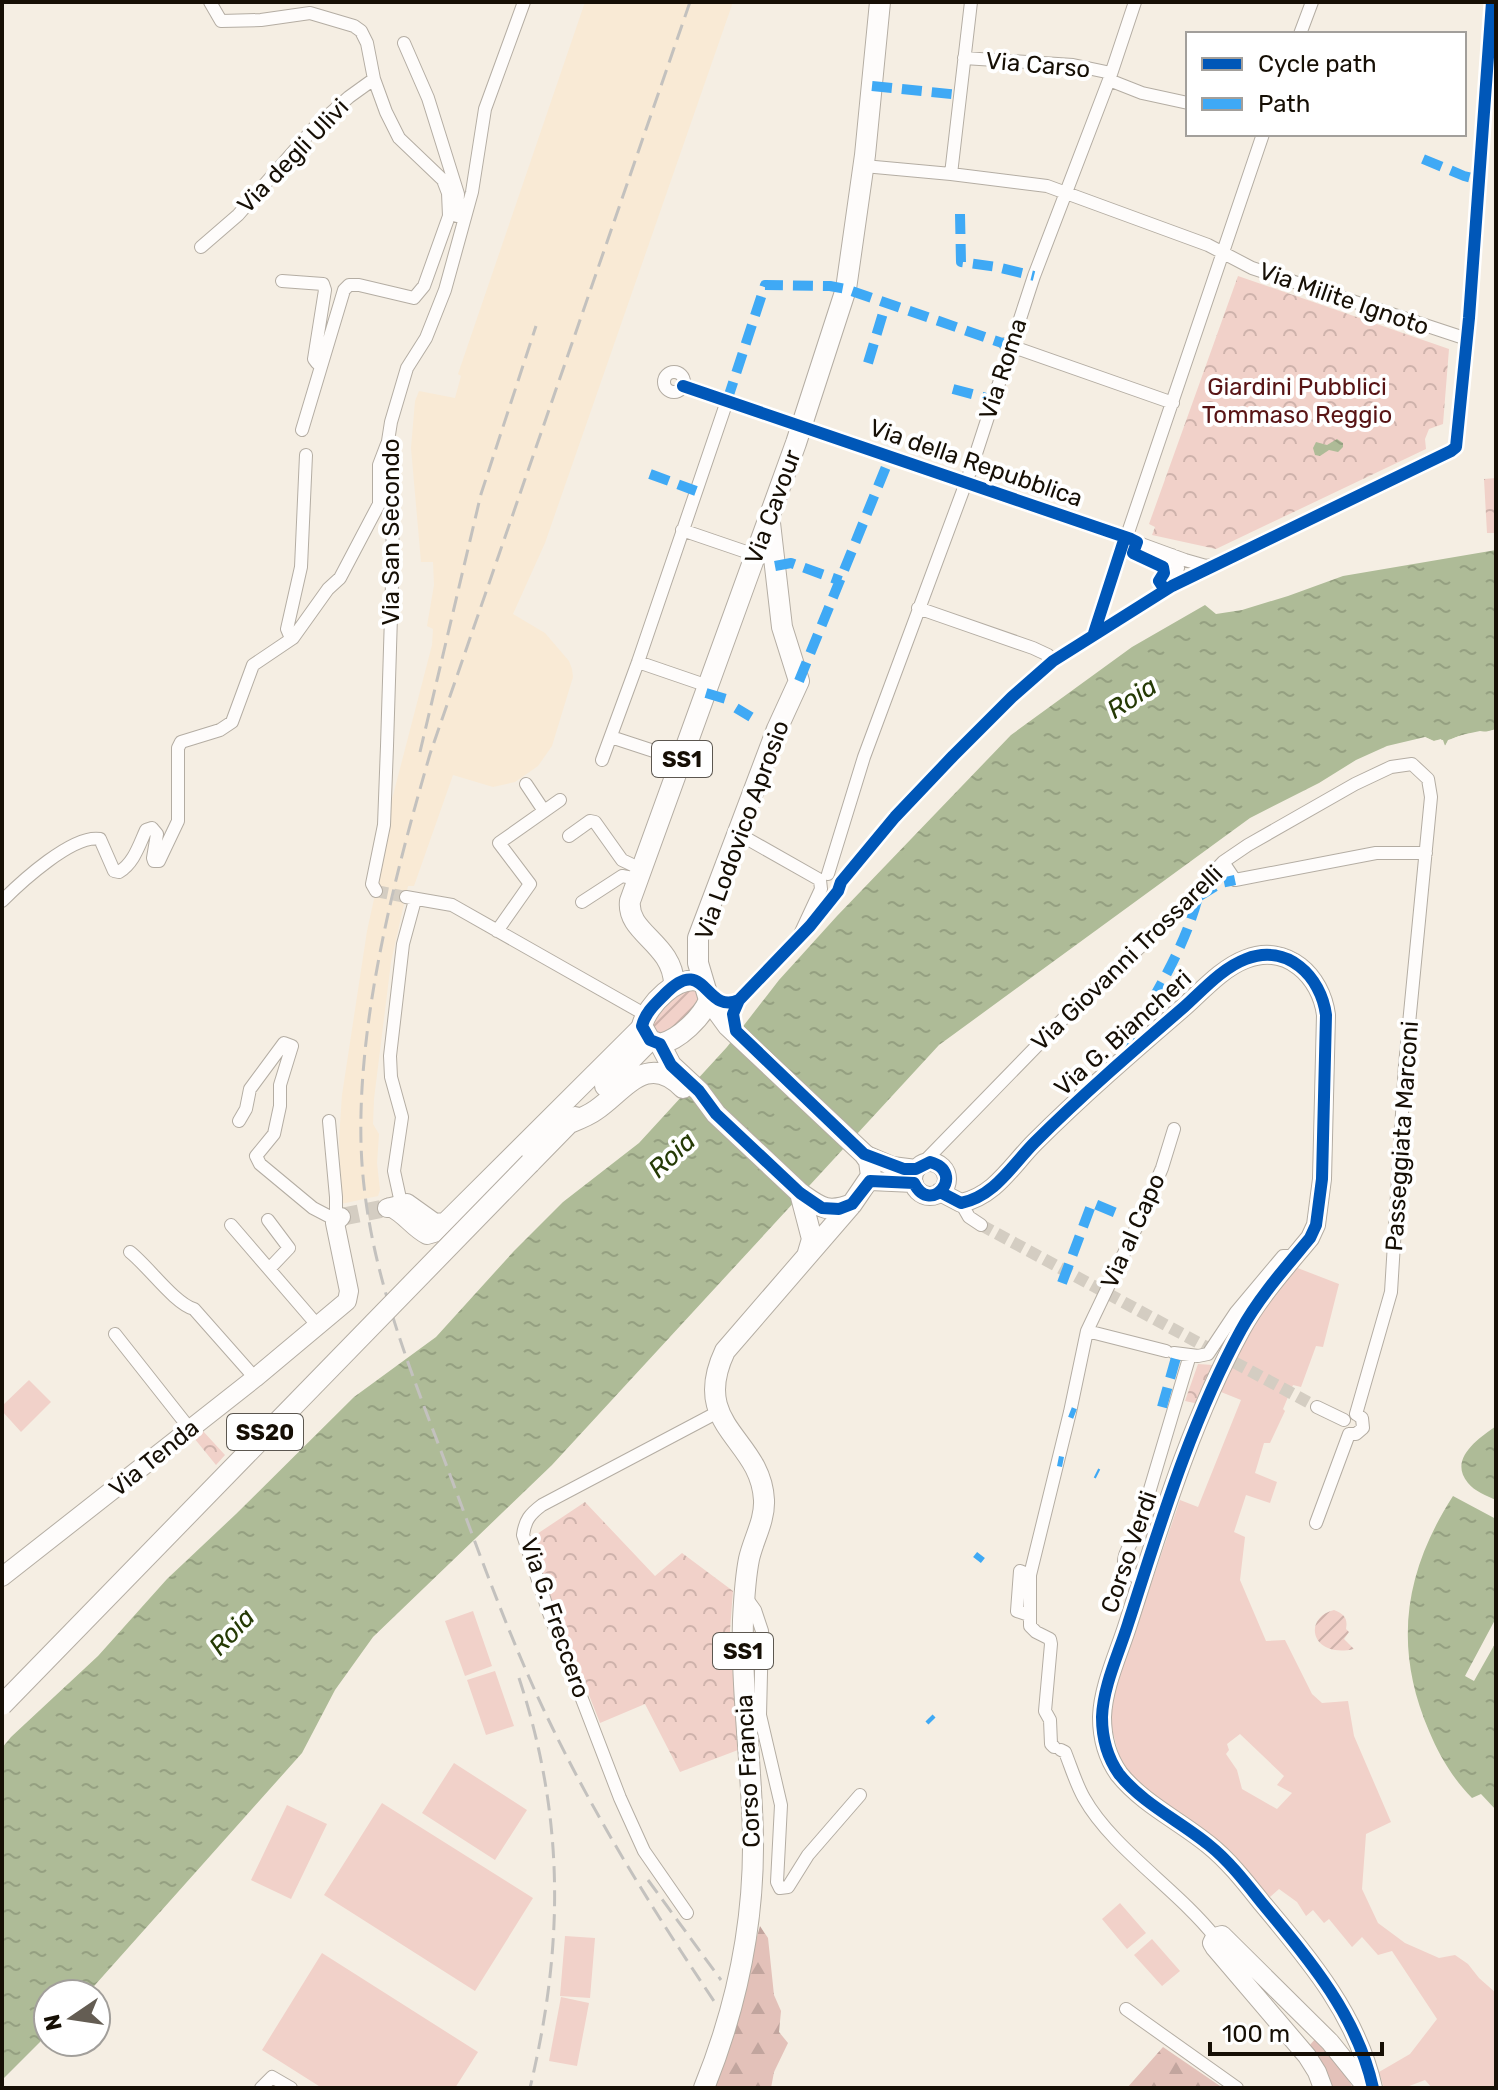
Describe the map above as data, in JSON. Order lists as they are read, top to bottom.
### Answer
{
  "streets": {
    "main road": [
      "Via Cavour",
      "SS1",
      "Via Lodovico Aprosio",
      "Via G. Biancheri",
      "SS20",
      "Via Tenda",
      "Corso Verdi",
      "Corso Francia"
    ],
    "street": [
      "Via Carso",
      "Via degli Ulivi",
      "Via Milite Ignoto",
      "Via Roma",
      "Via della Repubblica",
      "Via San Secondo",
      "Via Giovanni Trossarelli",
      "Passeggiata Marconi",
      "Via al Capo",
      "Via G. Freccero"
    ]
  },
  "crossings": [
    ["Via Carso", "Via Roma"],
    ["Via degli Ulivi", "Via San Secondo"],
    ["Via Milite Ignoto", "Via Roma"],
    ["Via Milite Ignoto", "Via Cavour"],
    ["Via Roma", "Via della Repubblica"],
    ["Via della Repubblica", "Via Cavour"],
    ["SS1", "Corso Francia"],
    ["Via Giovanni Trossarelli", "Passeggiata Marconi"],
    ["Via G. Biancheri", "Corso Verdi"],
    ["Via G. Freccero", "Corso Francia"]
  ],
  "water": ["Roia"],
  "parks": ["Giardini Pubblici Tommaso Reggio"],
  "legend": ["Cycle path", "Path"],
  "scale_bar": "100 m",
  "north": "left"
}
